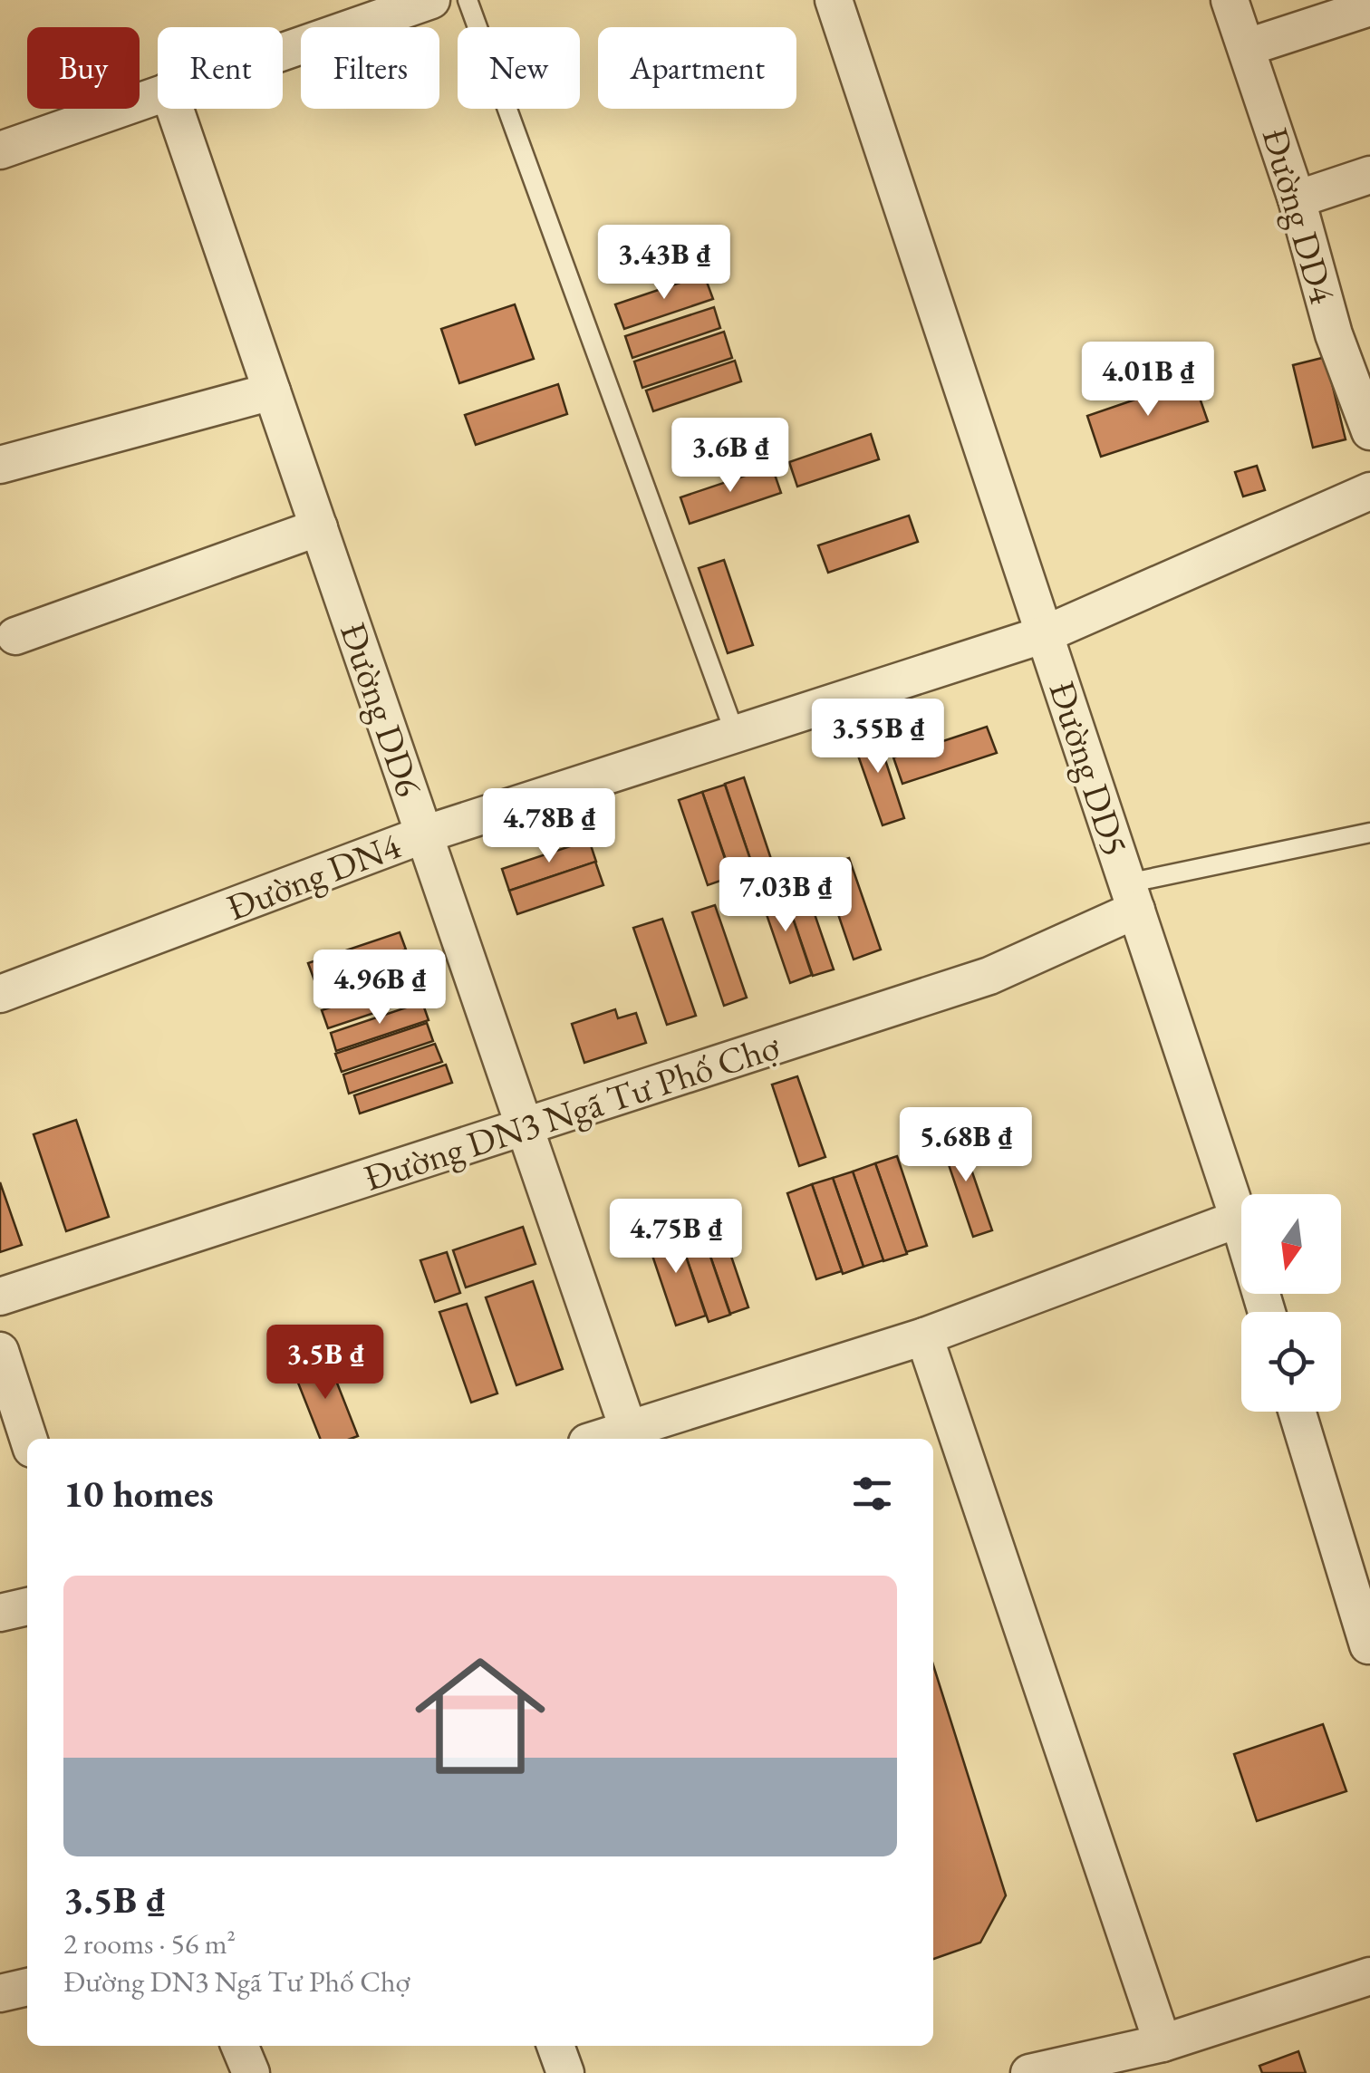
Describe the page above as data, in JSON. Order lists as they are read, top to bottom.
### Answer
{
  "streets": {
    "street": [
      "Đường DD4",
      "Đường DD6",
      "Đường DD5",
      "Đường DN4",
      "Đường DN3 Ngã Tư Phố Chợ"
    ]
  },
  "crossings": [
    ["Đường DD6", "Đường DN4"],
    ["Đường DD6", "Đường DN3 Ngã Tư Phố Chợ"],
    ["Đường DD5", "Đường DN4"],
    ["Đường DD5", "Đường DN3 Ngã Tư Phố Chợ"]
  ],
  "north": "bottom",
  "page": {
    "chip": [
      "Buy",
      "Rent",
      "Filters",
      "New",
      "Apartment"
    ],
    "price": [
      "3.43B ₫",
      "4.01B ₫",
      "3.6B ₫",
      "3.55B ₫",
      "4.78B ₫",
      "7.03B ₫",
      "4.96B ₫",
      "5.68B ₫",
      "4.75B ₫",
      "3.5B ₫"
    ],
    "heading": "10 homes",
    "list": [
      {
        "name": "3.5B ₫",
        "note": "2 rooms · 56 m² · Đường DN3 Ngã Tư Phố Chợ"
      }
    ]
  }
}
